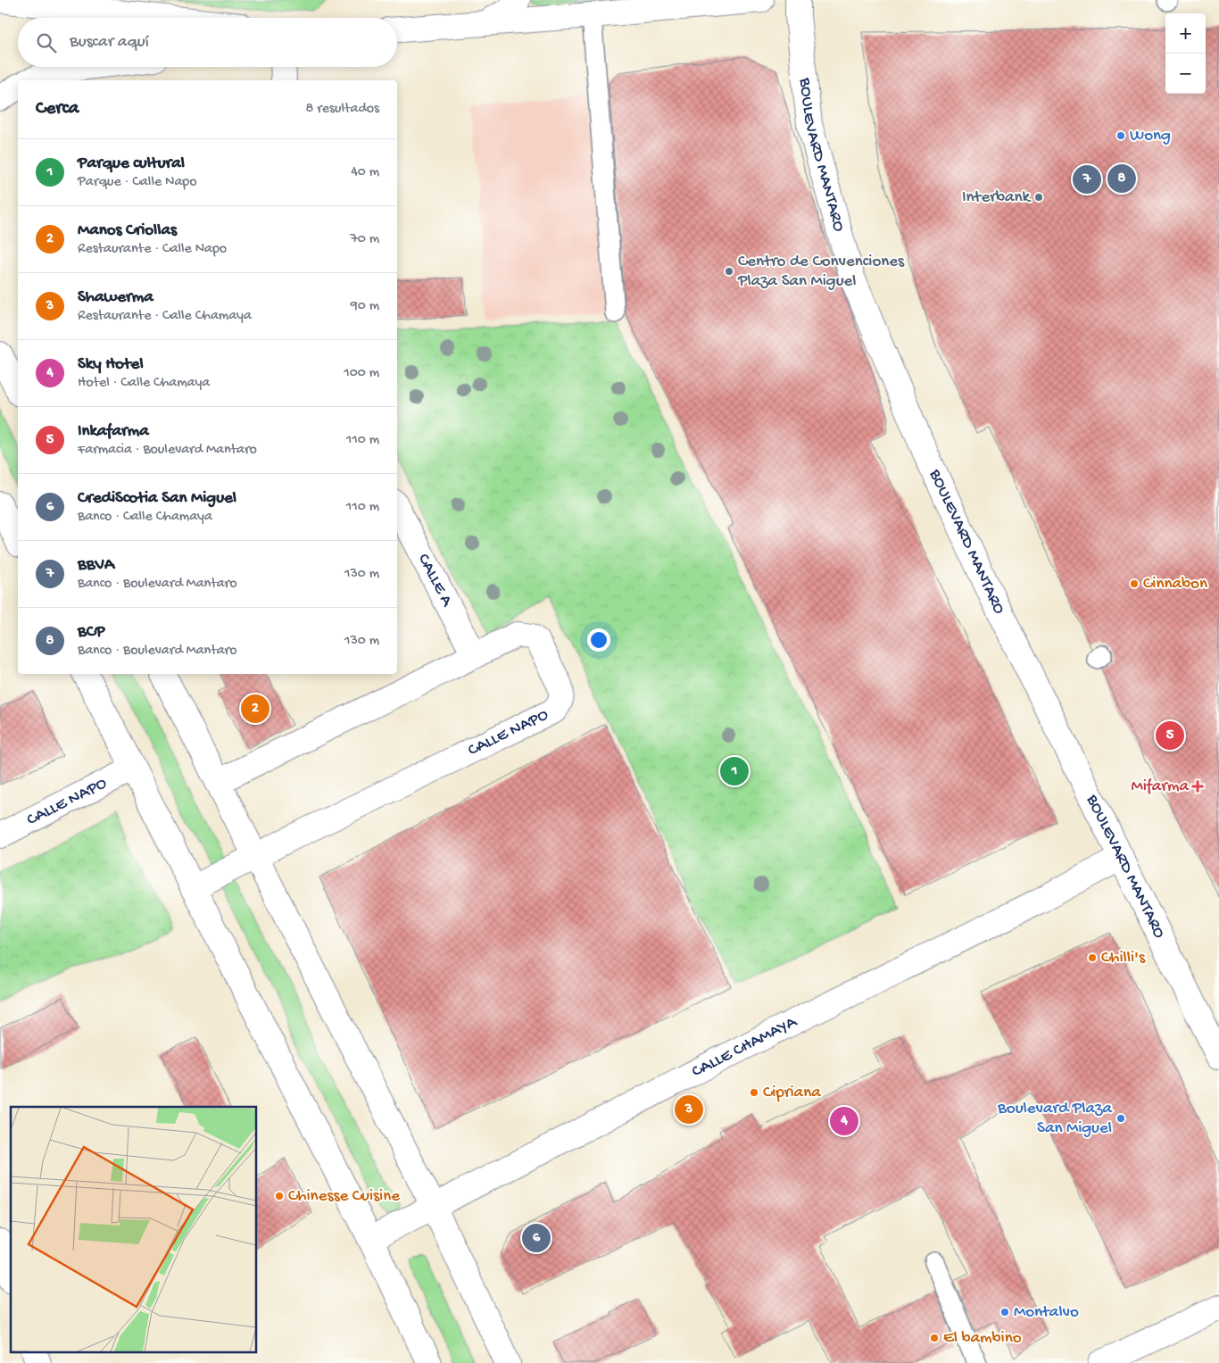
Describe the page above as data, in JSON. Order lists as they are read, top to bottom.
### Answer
{
  "streets": {
    "street": [
      "BOULEVARD MANTARO",
      "CALLE A",
      "CALLE NAPO",
      "CALLE CHAMAYA"
    ]
  },
  "crossings": [
    ["BOULEVARD MANTARO", "CALLE CHAMAYA"],
    ["CALLE A", "CALLE NAPO"]
  ],
  "places": {
    "other": [
      "Wong",
      "Interbank",
      "Centro de Convenciones Plaza San Miguel",
      "Cinnabon",
      "Chilli's",
      "Cipriana",
      "Boulevard Plaza San Miguel",
      "Chinesse Cuisine",
      "Montalvo",
      "El bambino"
    ],
    "health": ["Mifarma"]
  },
  "page": {
    "map_buttons": ["+", "−"],
    "search": "Buscar aquí",
    "heading": ["Cerca", "8 resultados"],
    "list": [
      {
        "mark": "1",
        "name": "Parque cultural",
        "note": "Parque · Calle Napo",
        "value": "40 m"
      },
      {
        "mark": "2",
        "name": "Manos Criollas",
        "note": "Restaurante · Calle Napo",
        "value": "70 m"
      },
      {
        "mark": "3",
        "name": "Shawerma",
        "note": "Restaurante · Calle Chamaya",
        "value": "90 m"
      },
      {
        "mark": "4",
        "name": "Sky Hotel",
        "note": "Hotel · Calle Chamaya",
        "value": "100 m"
      },
      {
        "mark": "5",
        "name": "Inkafarma",
        "note": "Farmacia · Boulevard Mantaro",
        "value": "110 m"
      },
      {
        "mark": "6",
        "name": "CrediScotia San Miguel",
        "note": "Banco · Calle Chamaya",
        "value": "110 m"
      },
      {
        "mark": "7",
        "name": "BBVA",
        "note": "Banco · Boulevard Mantaro",
        "value": "130 m"
      },
      {
        "mark": "8",
        "name": "BCP",
        "note": "Banco · Boulevard Mantaro",
        "value": "130 m"
      }
    ],
    "pins": [
      "8",
      "7",
      "2",
      "5",
      "1",
      "3",
      "4",
      "6"
    ]
  }
}
